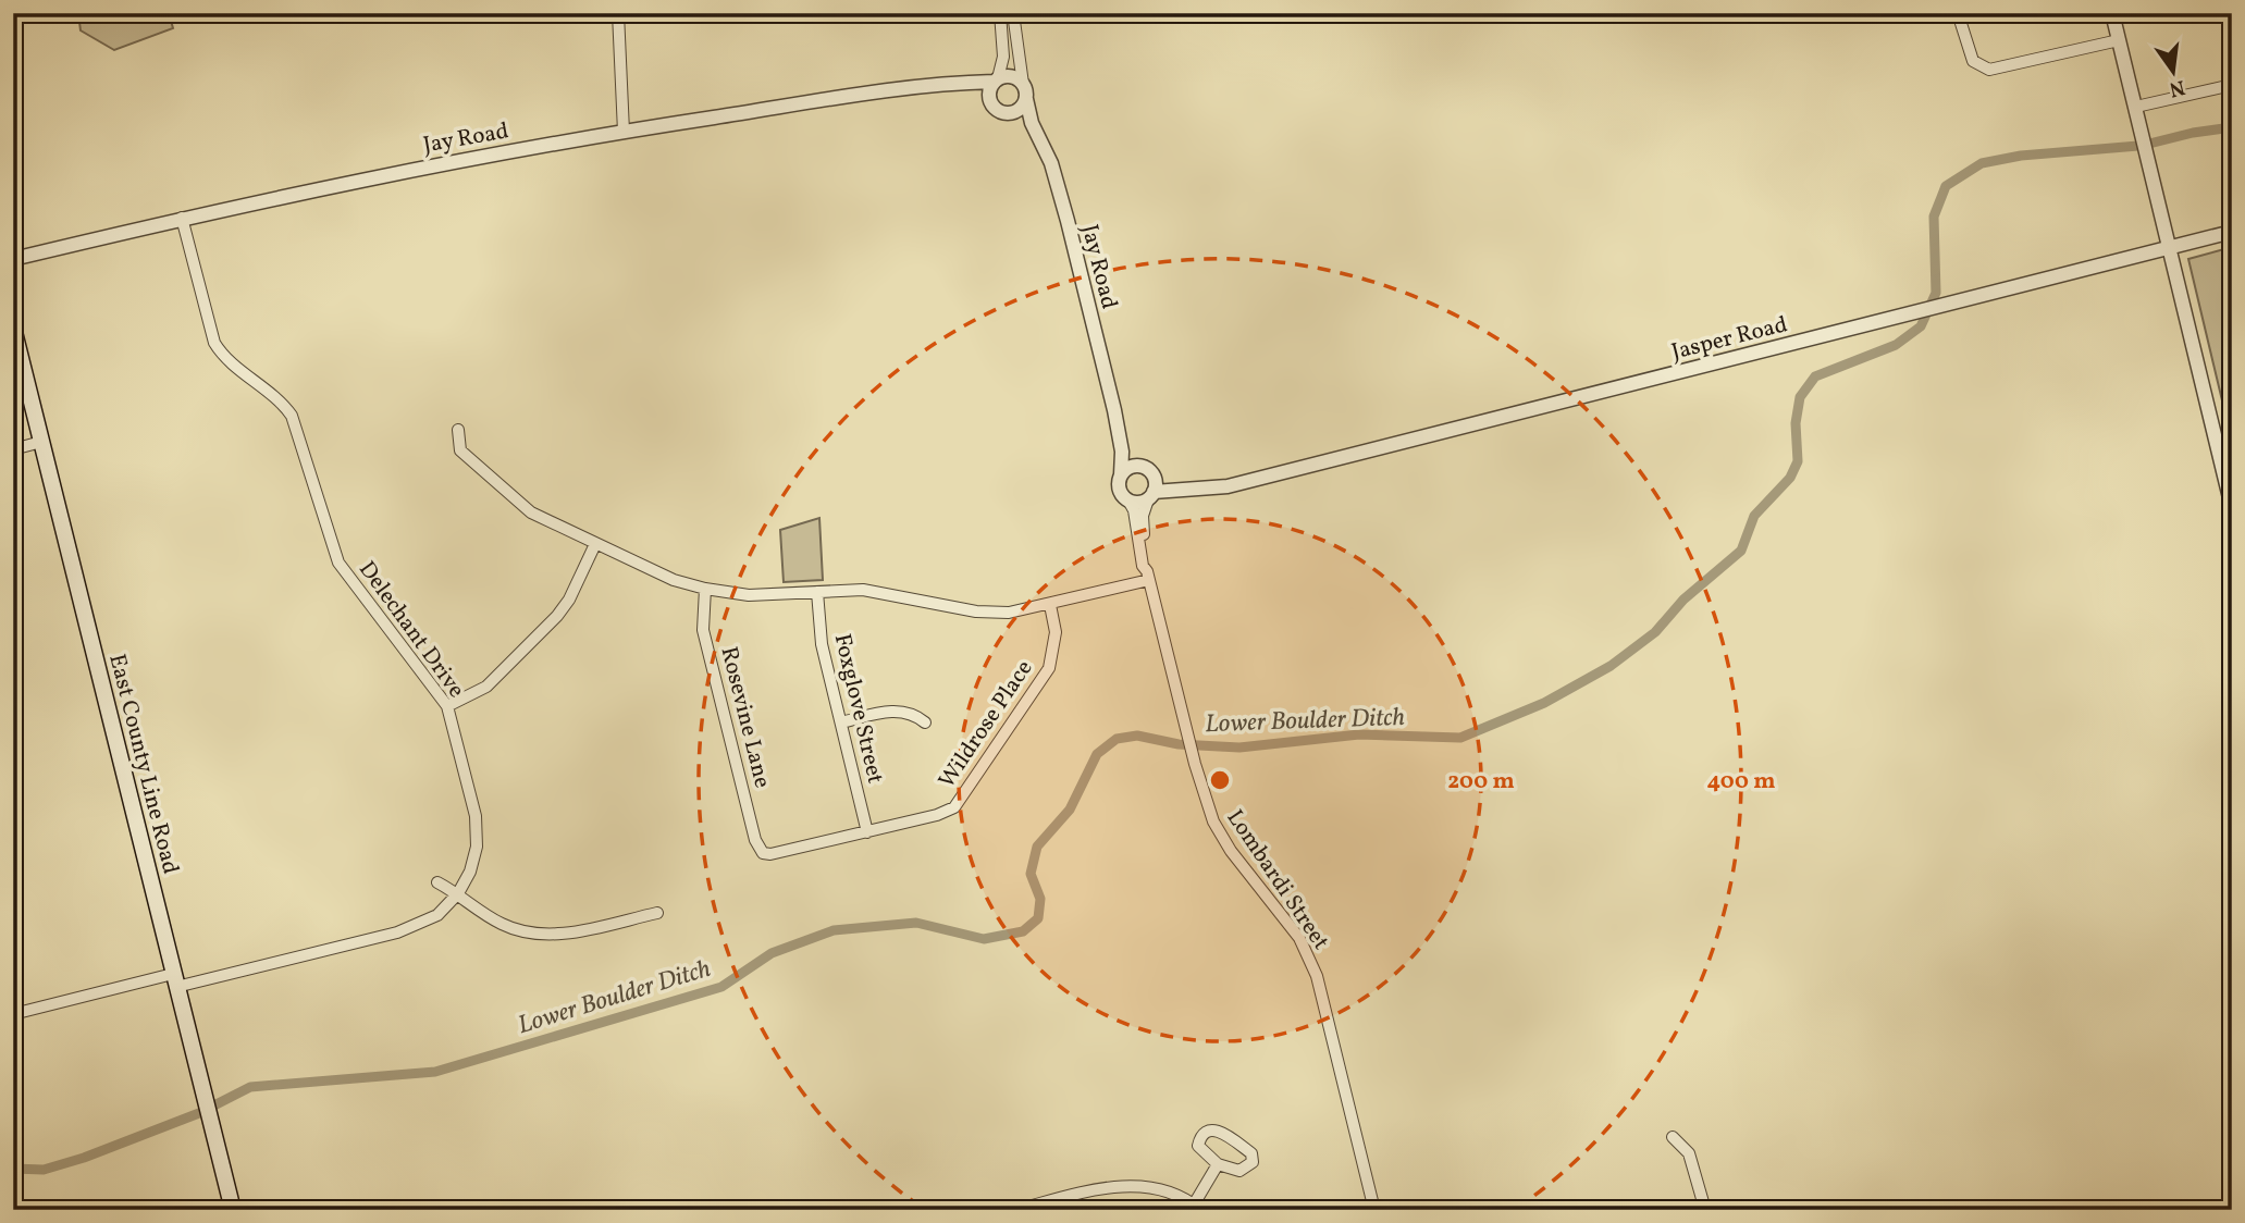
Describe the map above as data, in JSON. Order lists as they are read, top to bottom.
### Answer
{
  "streets": {
    "main road": ["East County Line Road"],
    "street": [
      "Jay Road",
      "Jasper Road",
      "Delechant Drive",
      "Foxglove Street",
      "Rosevine Lane",
      "Wildrose Place",
      "Lombardi Street"
    ]
  },
  "crossings": [
    ["Jay Road", "Jasper Road"],
    ["Jay Road", "Delechant Drive"],
    ["Jay Road", "Lombardi Street"],
    ["Jasper Road", "Lombardi Street"],
    ["Delechant Drive", "East County Line Road"],
    ["Foxglove Street", "Wildrose Place"],
    ["Rosevine Lane", "Wildrose Place"]
  ],
  "water": ["Lower Boulder Ditch"],
  "north": "bottom",
  "rings": ["200 m", "400 m"]
}
